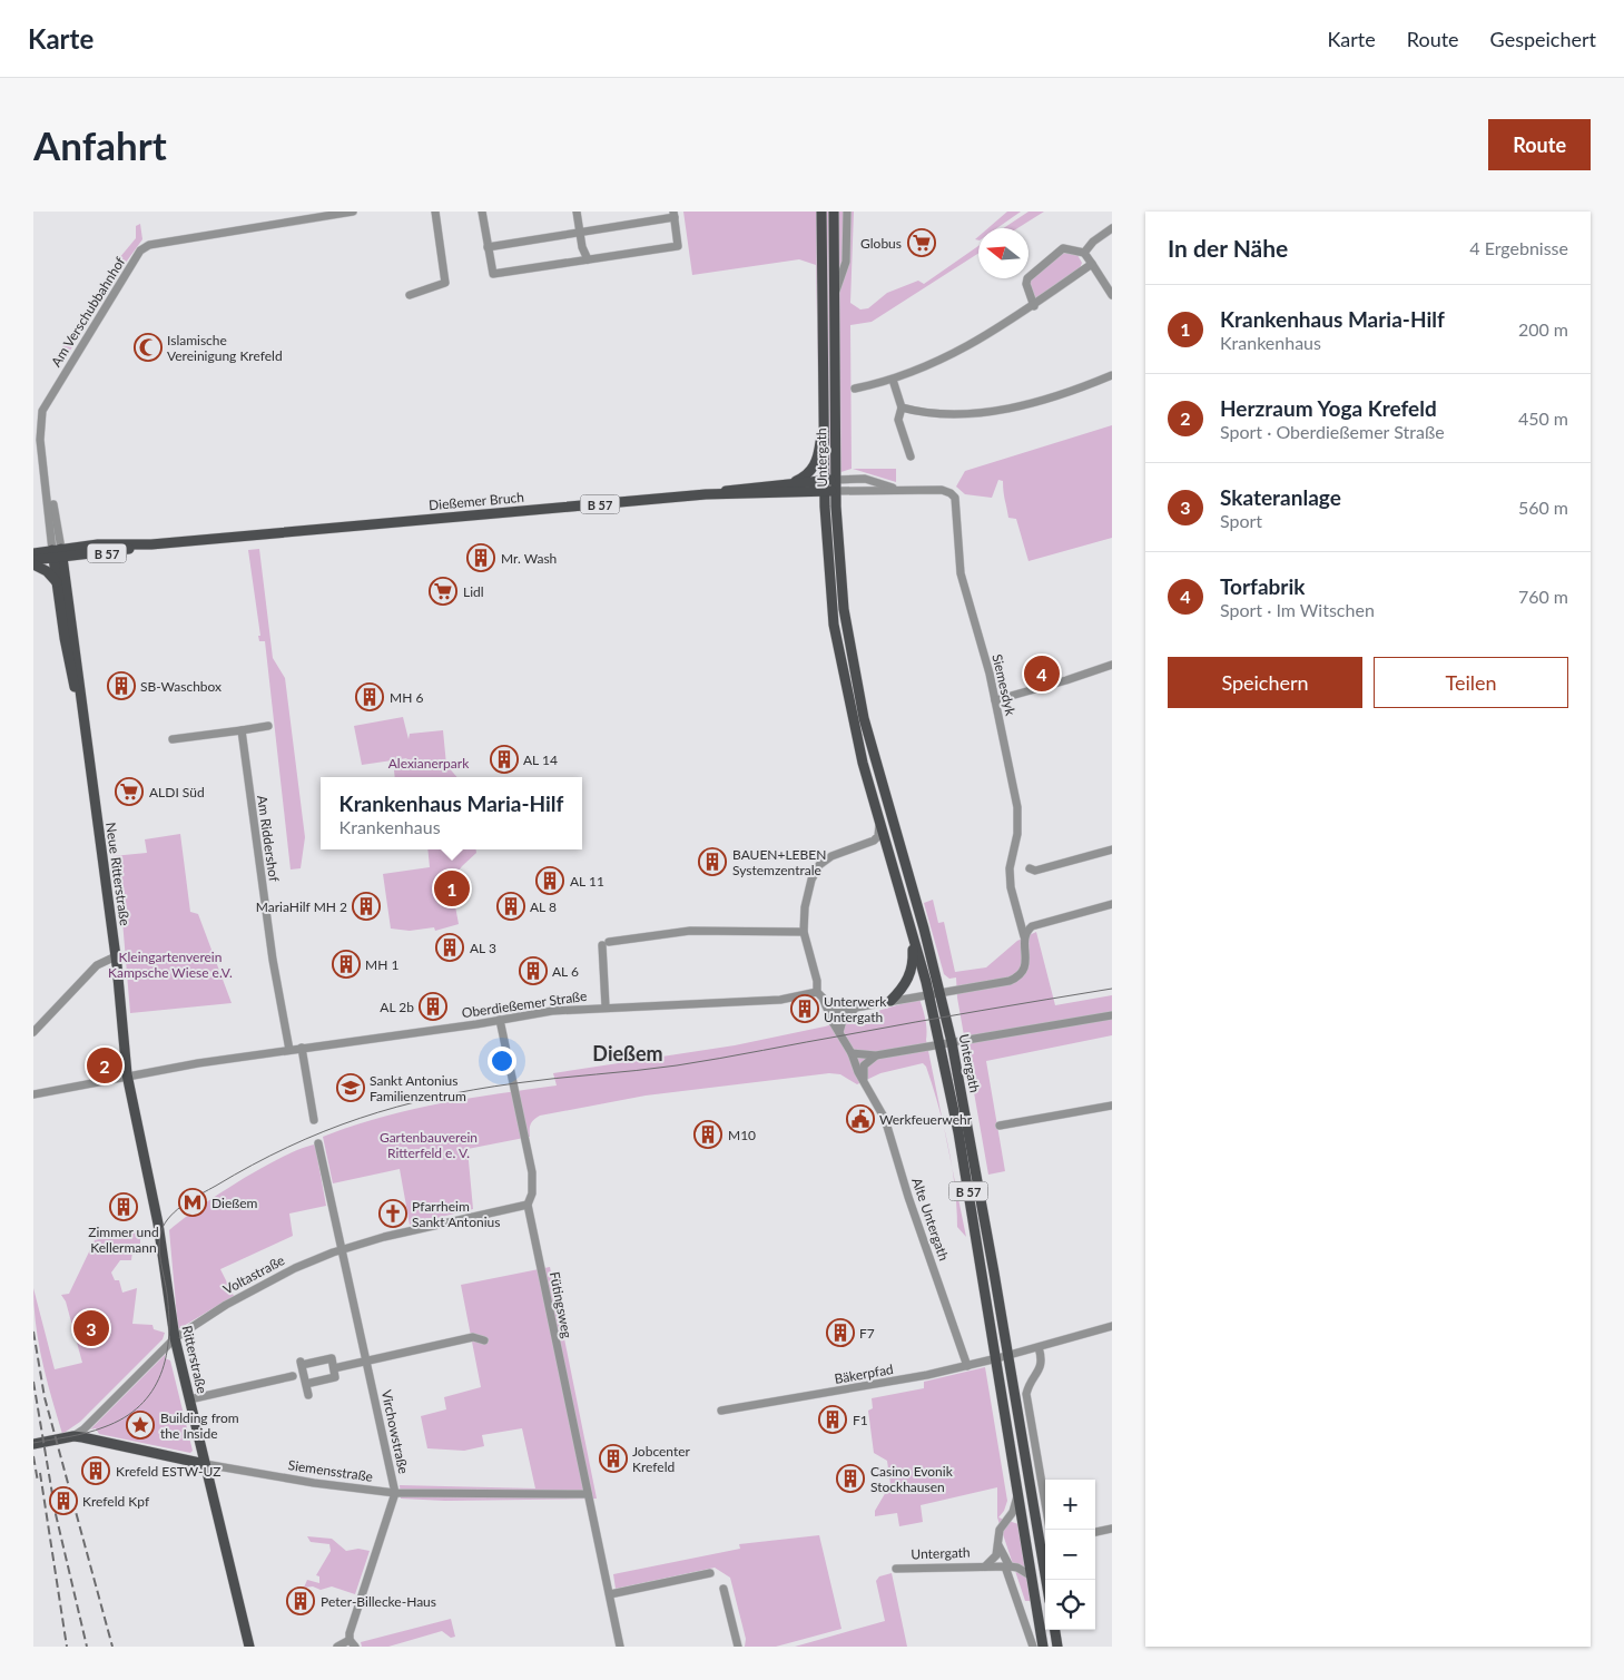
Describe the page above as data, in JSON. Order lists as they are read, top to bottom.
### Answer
{
  "streets": {
    "main road": [
      "Untergath",
      "Dießemer Bruch",
      "B 57",
      "Neue Ritterstraße",
      "Ritterstraße",
      "Siemensstraße"
    ],
    "street": [
      "Am Verschubbahnhof",
      "Siemesdyk",
      "Am Riddershof",
      "Oberdießemer Straße",
      "Alte Untergath",
      "Voltastraße",
      "Fütingsweg",
      "Bäkerpfad",
      "Virchowstraße"
    ]
  },
  "crossings": [
    ["Am Verschubbahnhof", "Dießemer Bruch"],
    ["Am Verschubbahnhof", "B 57"],
    ["Am Verschubbahnhof", "Neue Ritterstraße"],
    ["Untergath", "Dießemer Bruch"],
    ["Untergath", "B 57"],
    ["Untergath", "Siemesdyk"],
    ["Untergath", "Alte Untergath"],
    ["Untergath", "Bäkerpfad"],
    ["Dießemer Bruch", "B 57"],
    ["Dießemer Bruch", "Siemesdyk"],
    ["Dießemer Bruch", "Neue Ritterstraße"],
    ["B 57", "Neue Ritterstraße"],
    ["Am Riddershof", "Oberdießemer Straße"],
    ["Neue Ritterstraße", "Oberdießemer Straße"],
    ["Neue Ritterstraße", "Ritterstraße"],
    ["Oberdießemer Straße", "Alte Untergath"],
    ["Oberdießemer Straße", "Fütingsweg"],
    ["Oberdießemer Straße", "Ritterstraße"],
    ["Alte Untergath", "Bäkerpfad"],
    ["Voltastraße", "Fütingsweg"],
    ["Voltastraße", "Ritterstraße"],
    ["Voltastraße", "Virchowstraße"],
    ["Voltastraße", "Siemensstraße"],
    ["Fütingsweg", "Siemensstraße"],
    ["Ritterstraße", "Siemensstraße"],
    ["Virchowstraße", "Siemensstraße"]
  ],
  "districts": ["Dießem"],
  "parks": ["Alexianerpark", "Kleingartenverein Kampsche Wiese e.V.", "Gartenbauverein Ritterfeld e. V."],
  "places": {
    "supermarket": ["Globus", "Lidl", "ALDI Süd"],
    "mosque": ["Islamische Vereinigung Krefeld"],
    "building": [
      "Mr. Wash",
      "SB-Waschbox",
      "MH 6",
      "AL 14",
      "BAUEN+LEBEN Systemzentrale",
      "AL 11",
      "MariaHilf MH 2",
      "AL 8",
      "AL 3",
      "MH 1",
      "AL 6",
      "AL 2b",
      "Unterwerk Untergath",
      "M10",
      "Zimmer und Kellermann",
      "F7",
      "F1",
      "Jobcenter Krefeld",
      "Krefeld ESTW-UZ",
      "Casino Evonik Stockhausen",
      "Krefeld Kpf",
      "Peter-Billecke-Haus"
    ],
    "school or university": ["Sankt Antonius Familienzentrum"],
    "public building": ["Werkfeuerwehr"],
    "metro station": ["Dießem"],
    "church": ["Pfarrheim Sankt Antonius"],
    "place": ["Building from the Inside"]
  },
  "north": "left",
  "page": {
    "header": "Karte",
    "nav": ["Karte", "Route", "Gespeichert"],
    "buttons": [
      "Route",
      ["Speichern", "Teilen"]
    ],
    "title": "Anfahrt",
    "heading": ["In der Nähe", "4 Ergebnisse"],
    "list": [
      {
        "mark": "1",
        "name": "Krankenhaus Maria-Hilf",
        "note": "Krankenhaus",
        "value": "200 m"
      },
      {
        "mark": "2",
        "name": "Herzraum Yoga Krefeld",
        "note": "Sport · Oberdießemer Straße",
        "value": "450 m"
      },
      {
        "mark": "3",
        "name": "Skateranlage",
        "note": "Sport",
        "value": "560 m"
      },
      {
        "mark": "4",
        "name": "Torfabrik",
        "note": "Sport · Im Witschen",
        "value": "760 m"
      }
    ],
    "pins": [
      "4",
      "1",
      "2",
      "3"
    ],
    "popup": ["Krankenhaus Maria-Hilf", "Krankenhaus"],
    "map_buttons": ["+", "−"]
  }
}
